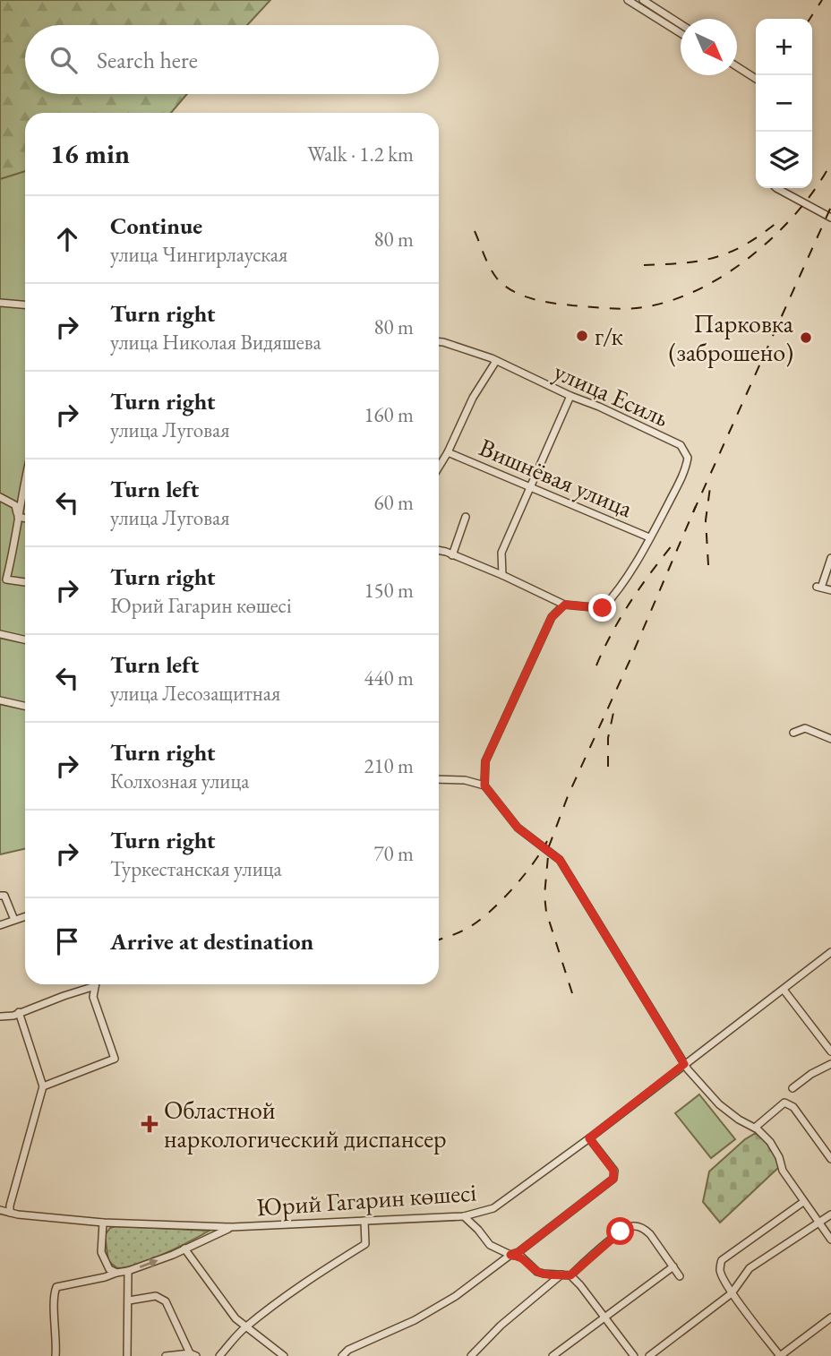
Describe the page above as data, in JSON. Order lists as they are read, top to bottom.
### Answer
{
  "streets": {
    "street": ["улица Есиль", "Вишнёвая улица", "Юрий Гагарин көшесі"]
  },
  "crossings": [
    ["улица Есиль", "Вишнёвая улица"]
  ],
  "places": {
    "other": ["г/к", "Парковка (заброшено)"],
    "health": ["Областной наркологический диспансер"]
  },
  "north": "bottom right",
  "page": {
    "map_buttons": ["+", "−"],
    "search": "Search here",
    "heading": ["16 min", "Walk · 1.2 km"],
    "list": [
      ["Continue", "улица Чингирлауская", "80 m"],
      ["Turn right", "улица Николая Видяшева", "80 m"],
      ["Turn right", "улица Луговая", "160 m"],
      ["Turn left", "улица Луговая", "60 m"],
      ["Turn right", "Юрий Гагарин көшесі", "150 m"],
      ["Turn left", "улица Лесозащитная", "440 m"],
      ["Turn right", "Колхозная улица", "210 m"],
      ["Turn right", "Туркестанская улица", "70 m"],
      "Arrive at destination"
    ]
  }
}
